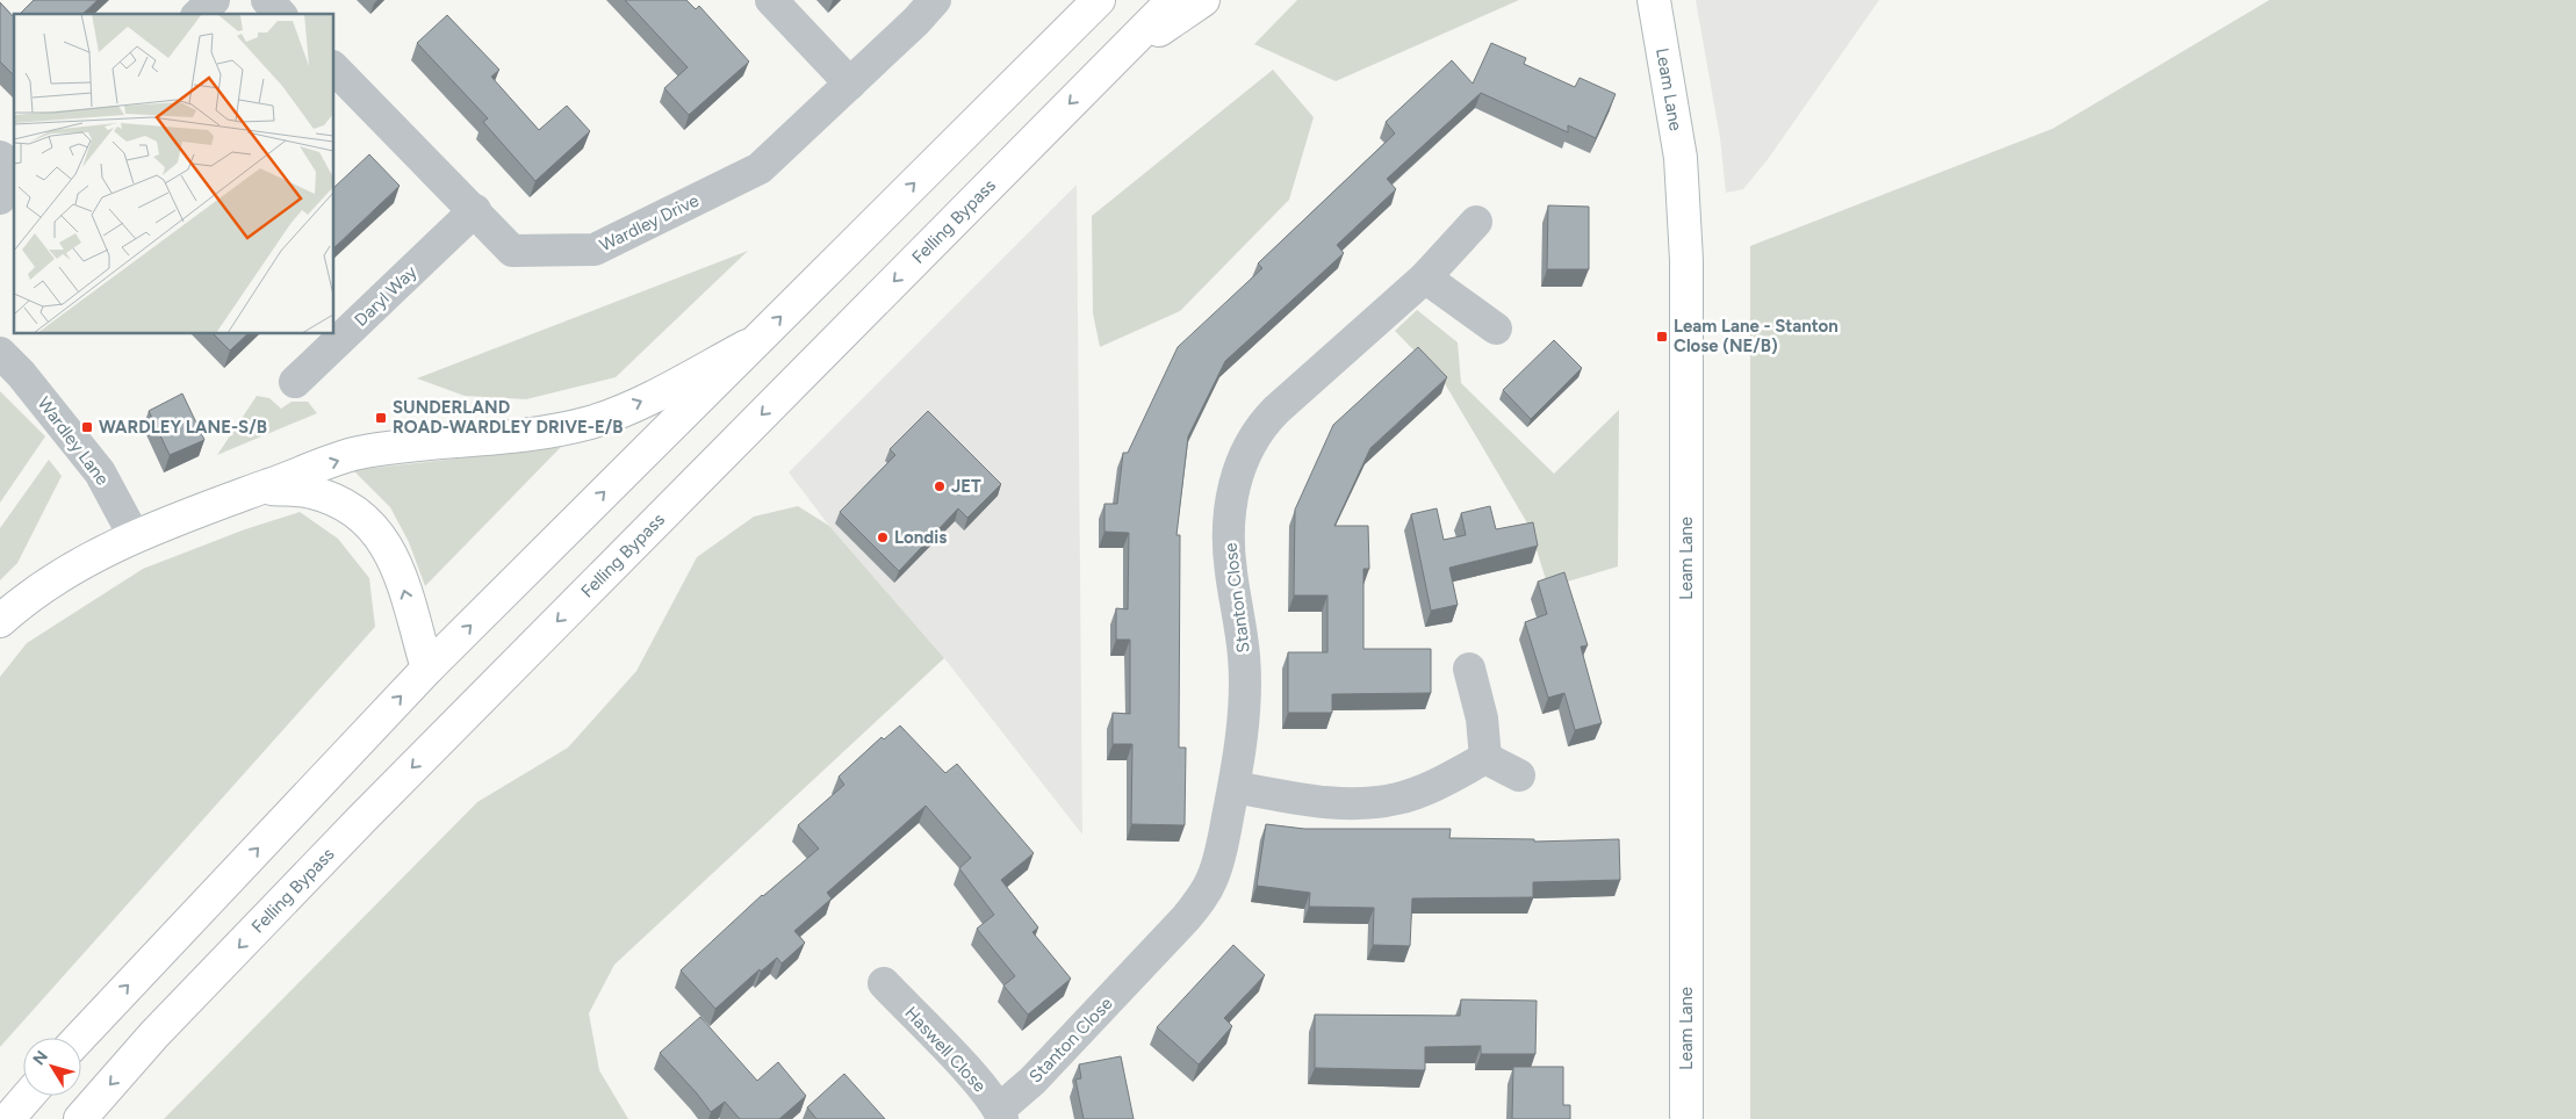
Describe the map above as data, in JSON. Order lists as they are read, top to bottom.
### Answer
{
  "streets": {
    "main road": ["Leam Lane", "Felling Bypass"],
    "street": [
      "Wardley Drive",
      "Daryl Way",
      "Wardley Lane",
      "Stanton Close",
      "Haswell Close"
    ]
  },
  "crossings": [
    ["Wardley Drive", "Daryl Way"],
    ["Stanton Close", "Haswell Close"]
  ],
  "places": {
    "transit": ["Leam Lane - Stanton Close (NE/B)", "SUNDERLAND ROAD-WARDLEY DRIVE-E/B", "WARDLEY LANE-S/B"],
    "other": ["JET", "Londis"]
  },
  "north": "top left"
}
